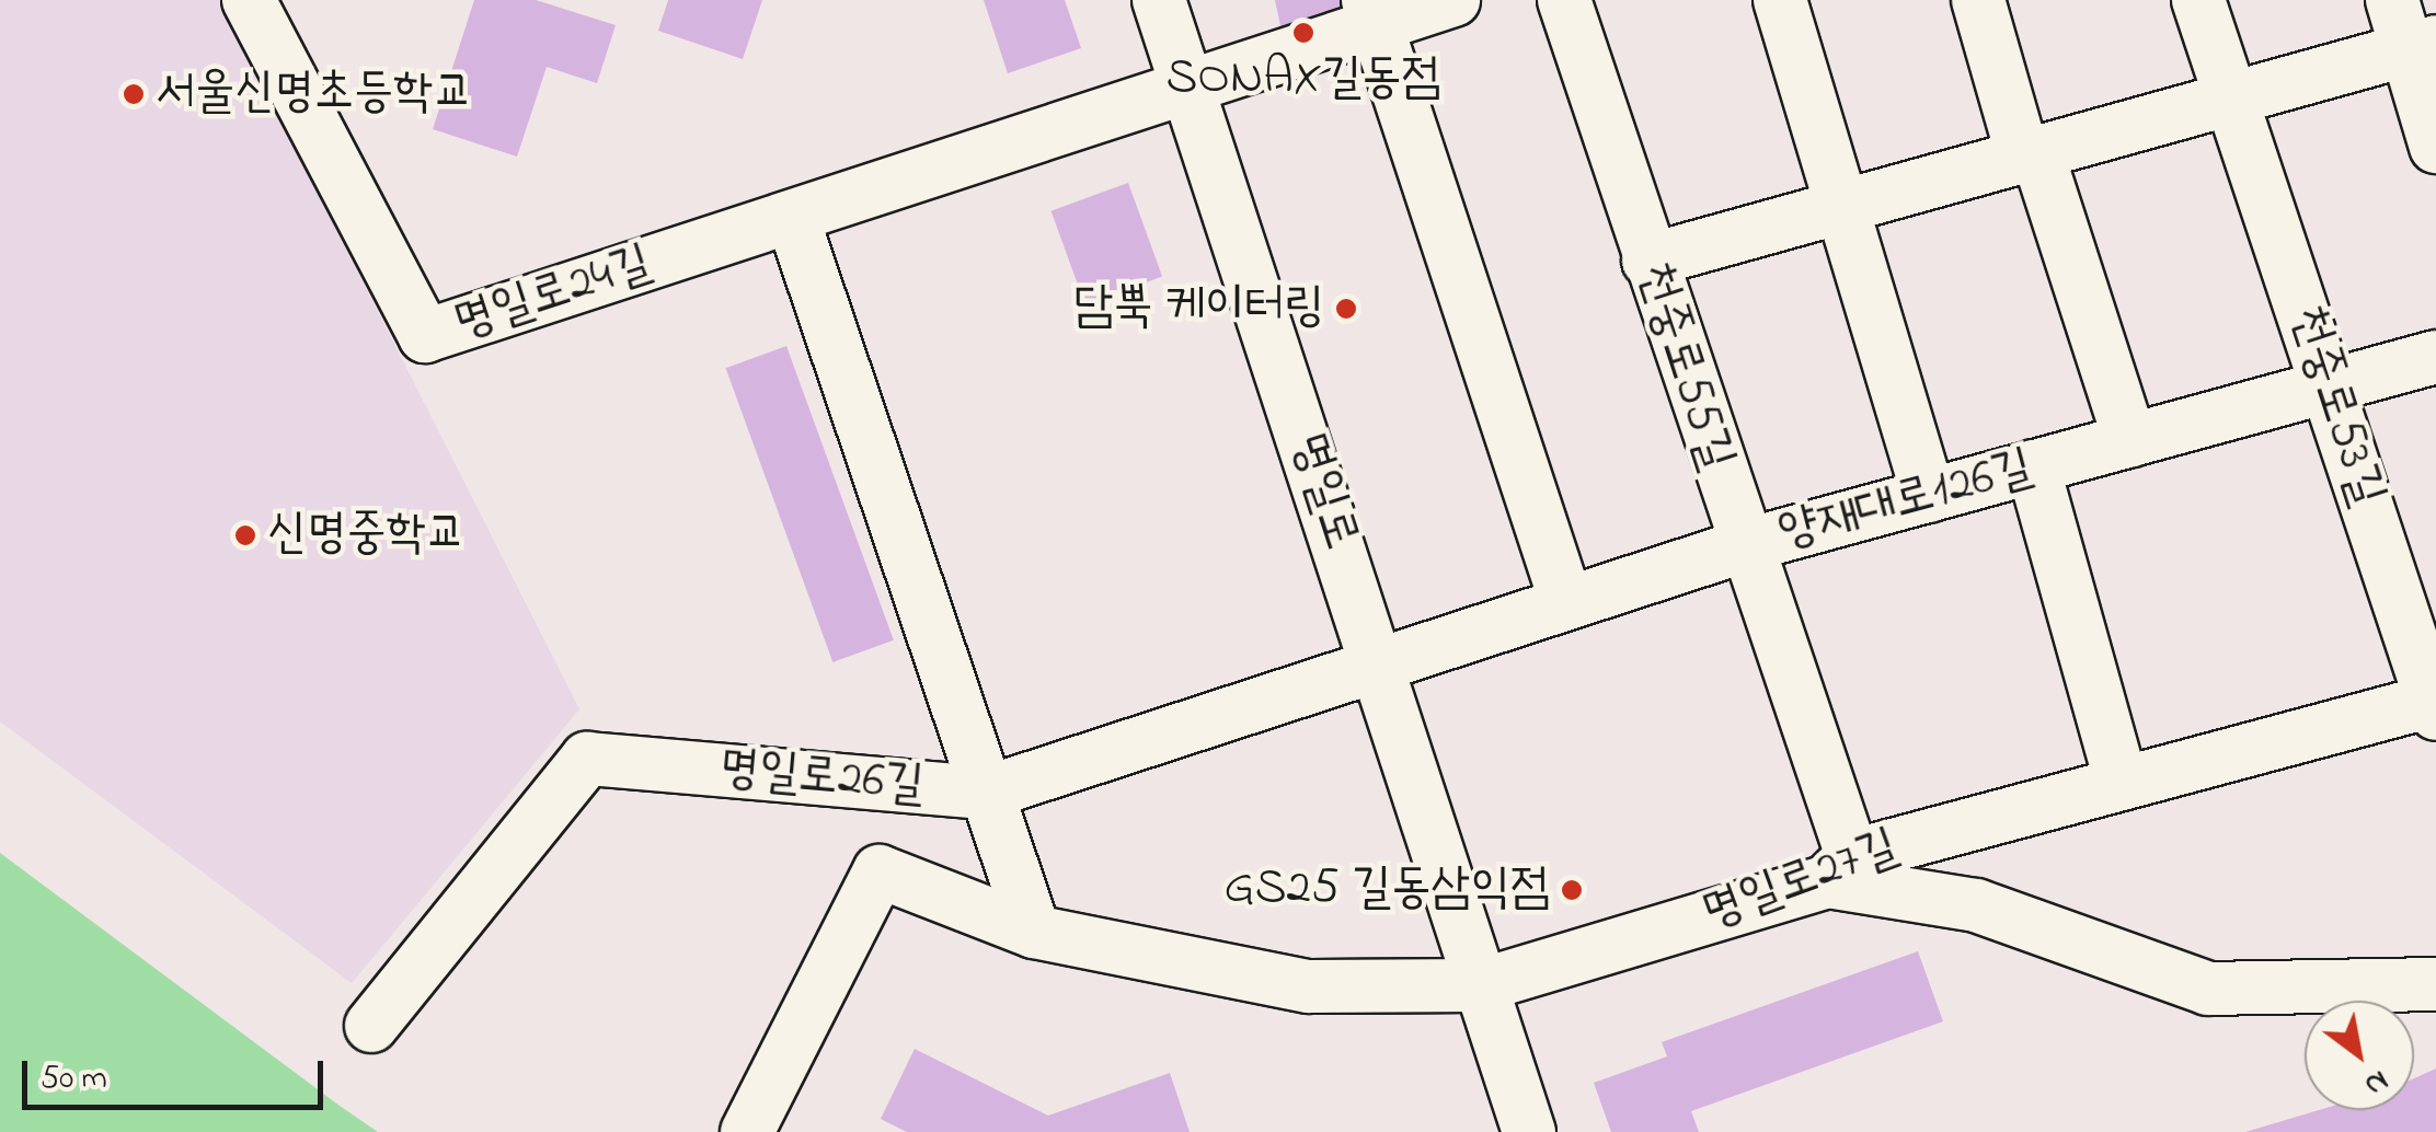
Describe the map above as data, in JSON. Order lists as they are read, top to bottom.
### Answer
{
  "streets": {
    "street": [
      "명일로24길",
      "천중로55길",
      "천중로53길",
      "명일로",
      "양재대로126길",
      "명일로26길",
      "명일로27길"
    ]
  },
  "crossings": [
    ["명일로24길", "명일로"],
    ["천중로55길", "양재대로126길"],
    ["천중로55길", "명일로27길"],
    ["천중로53길", "양재대로126길"],
    ["천중로53길", "명일로27길"],
    ["명일로", "양재대로126길"],
    ["명일로", "명일로26길"],
    ["명일로", "명일로27길"],
    ["양재대로126길", "명일로26길"]
  ],
  "places": [
    "SONAX길동점",
    "서울신명초등학교",
    "담뿍 케이터링",
    "신명중학교",
    "GS25 길동삼익점"
  ],
  "scale_bar": "50 m",
  "north": "bottom right"
}
